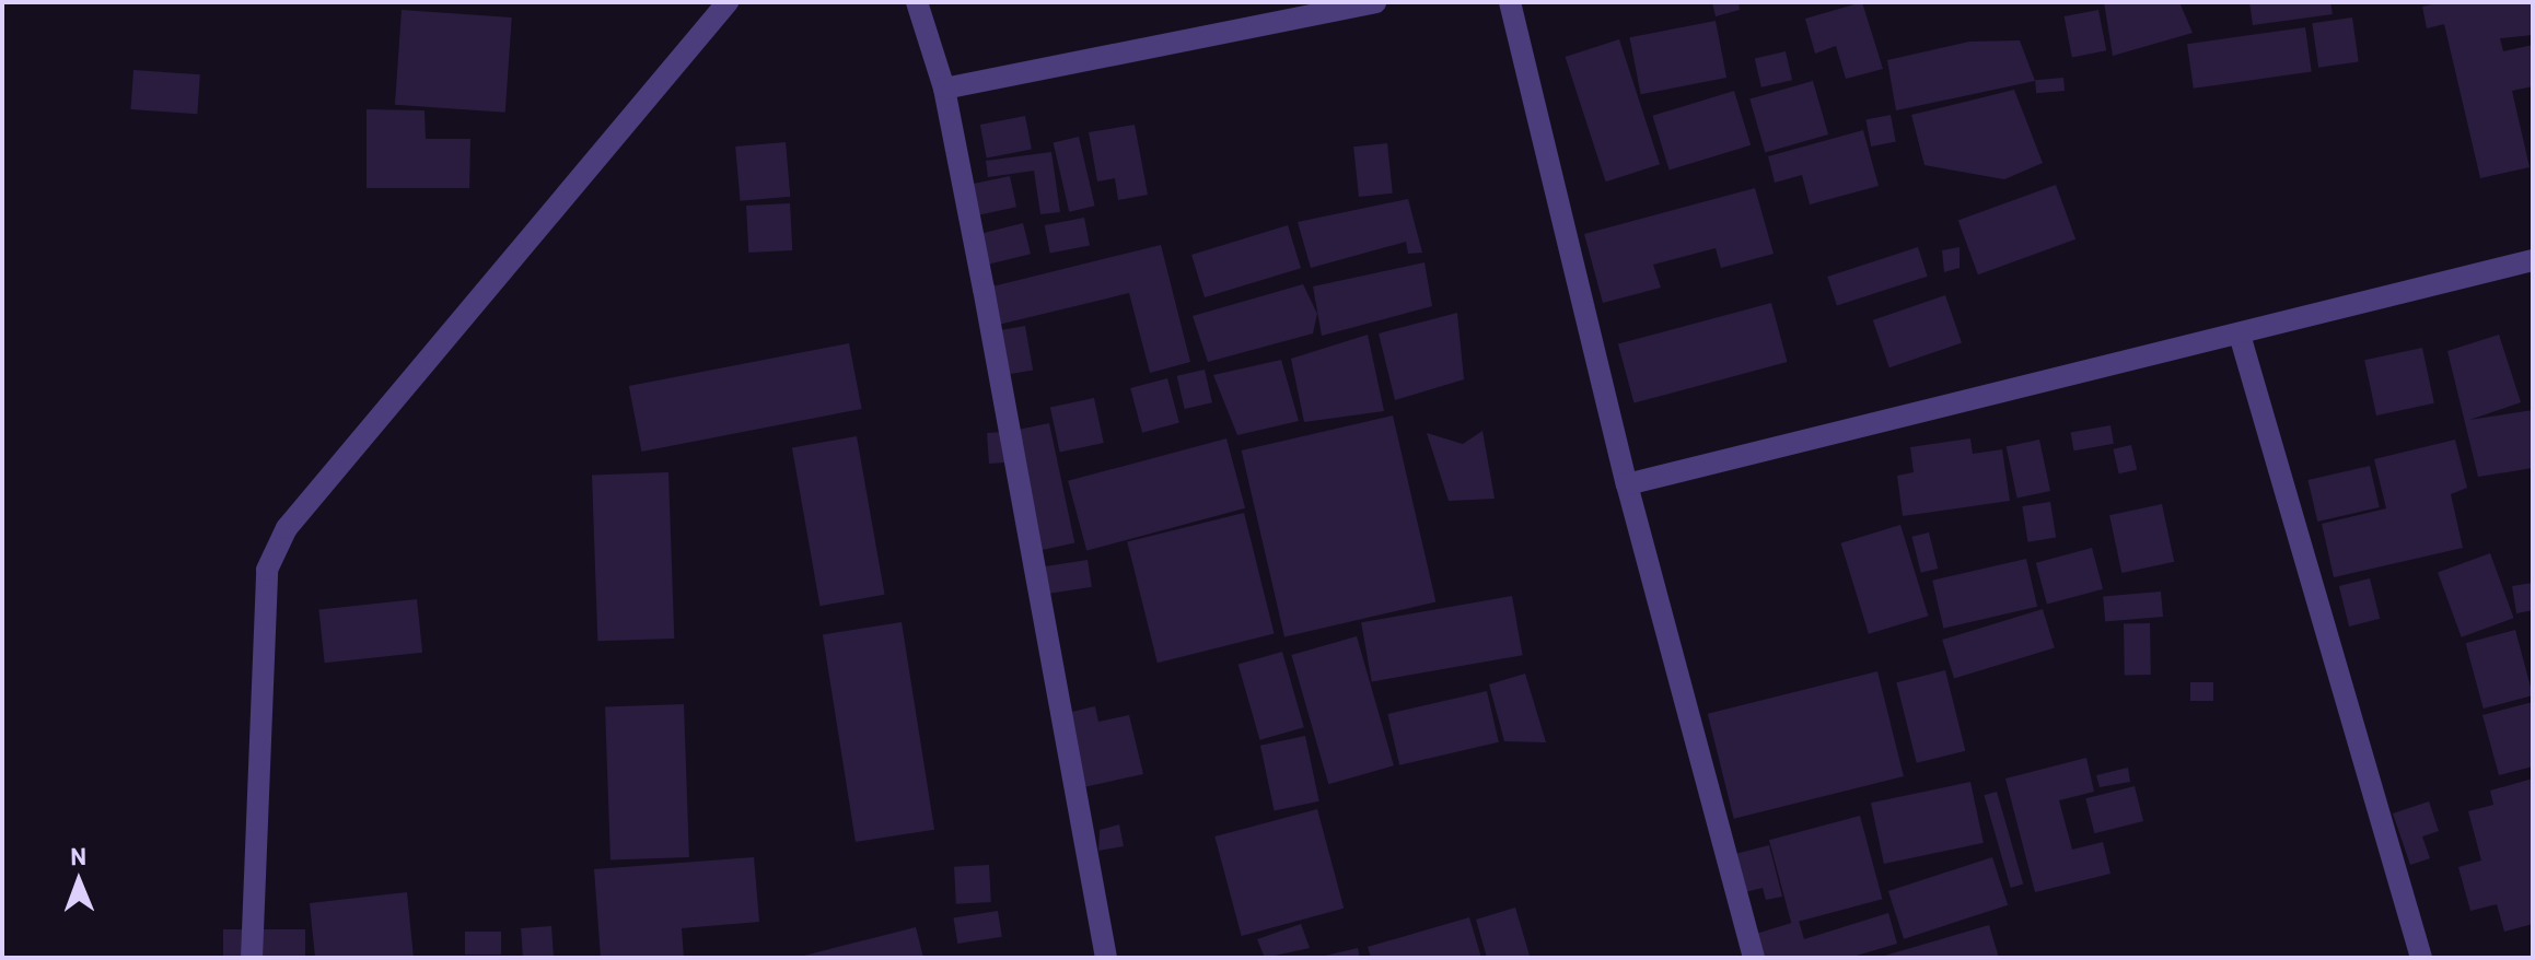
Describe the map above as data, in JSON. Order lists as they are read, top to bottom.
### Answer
{
  "north": "top"
}
